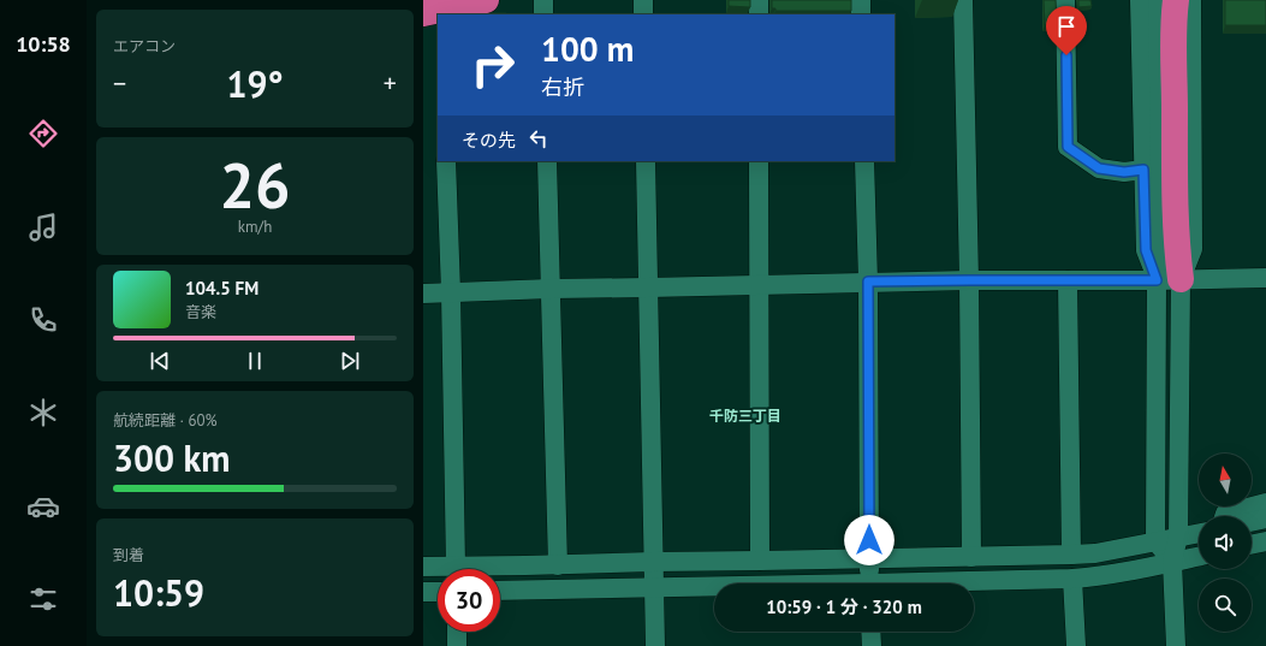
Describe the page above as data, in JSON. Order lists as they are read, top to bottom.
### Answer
{
  "districts": ["千防三丁目"],
  "north": "top",
  "page": {
    "tabs": "10:58",
    "tile": [
      "エアコン",
      ["26", "km/h"],
      ["航続距離 · 60%", "300 km"],
      ["到着", "10:59"]
    ],
    "turn": ["100 m", "右折"],
    "heat": ["−", "19°", "+"],
    "then": "その先",
    "song": ["104.5 FM", "音楽"],
    "limit": "30",
    "trip": "10:59 · 1 分 · 320 m"
  }
}
